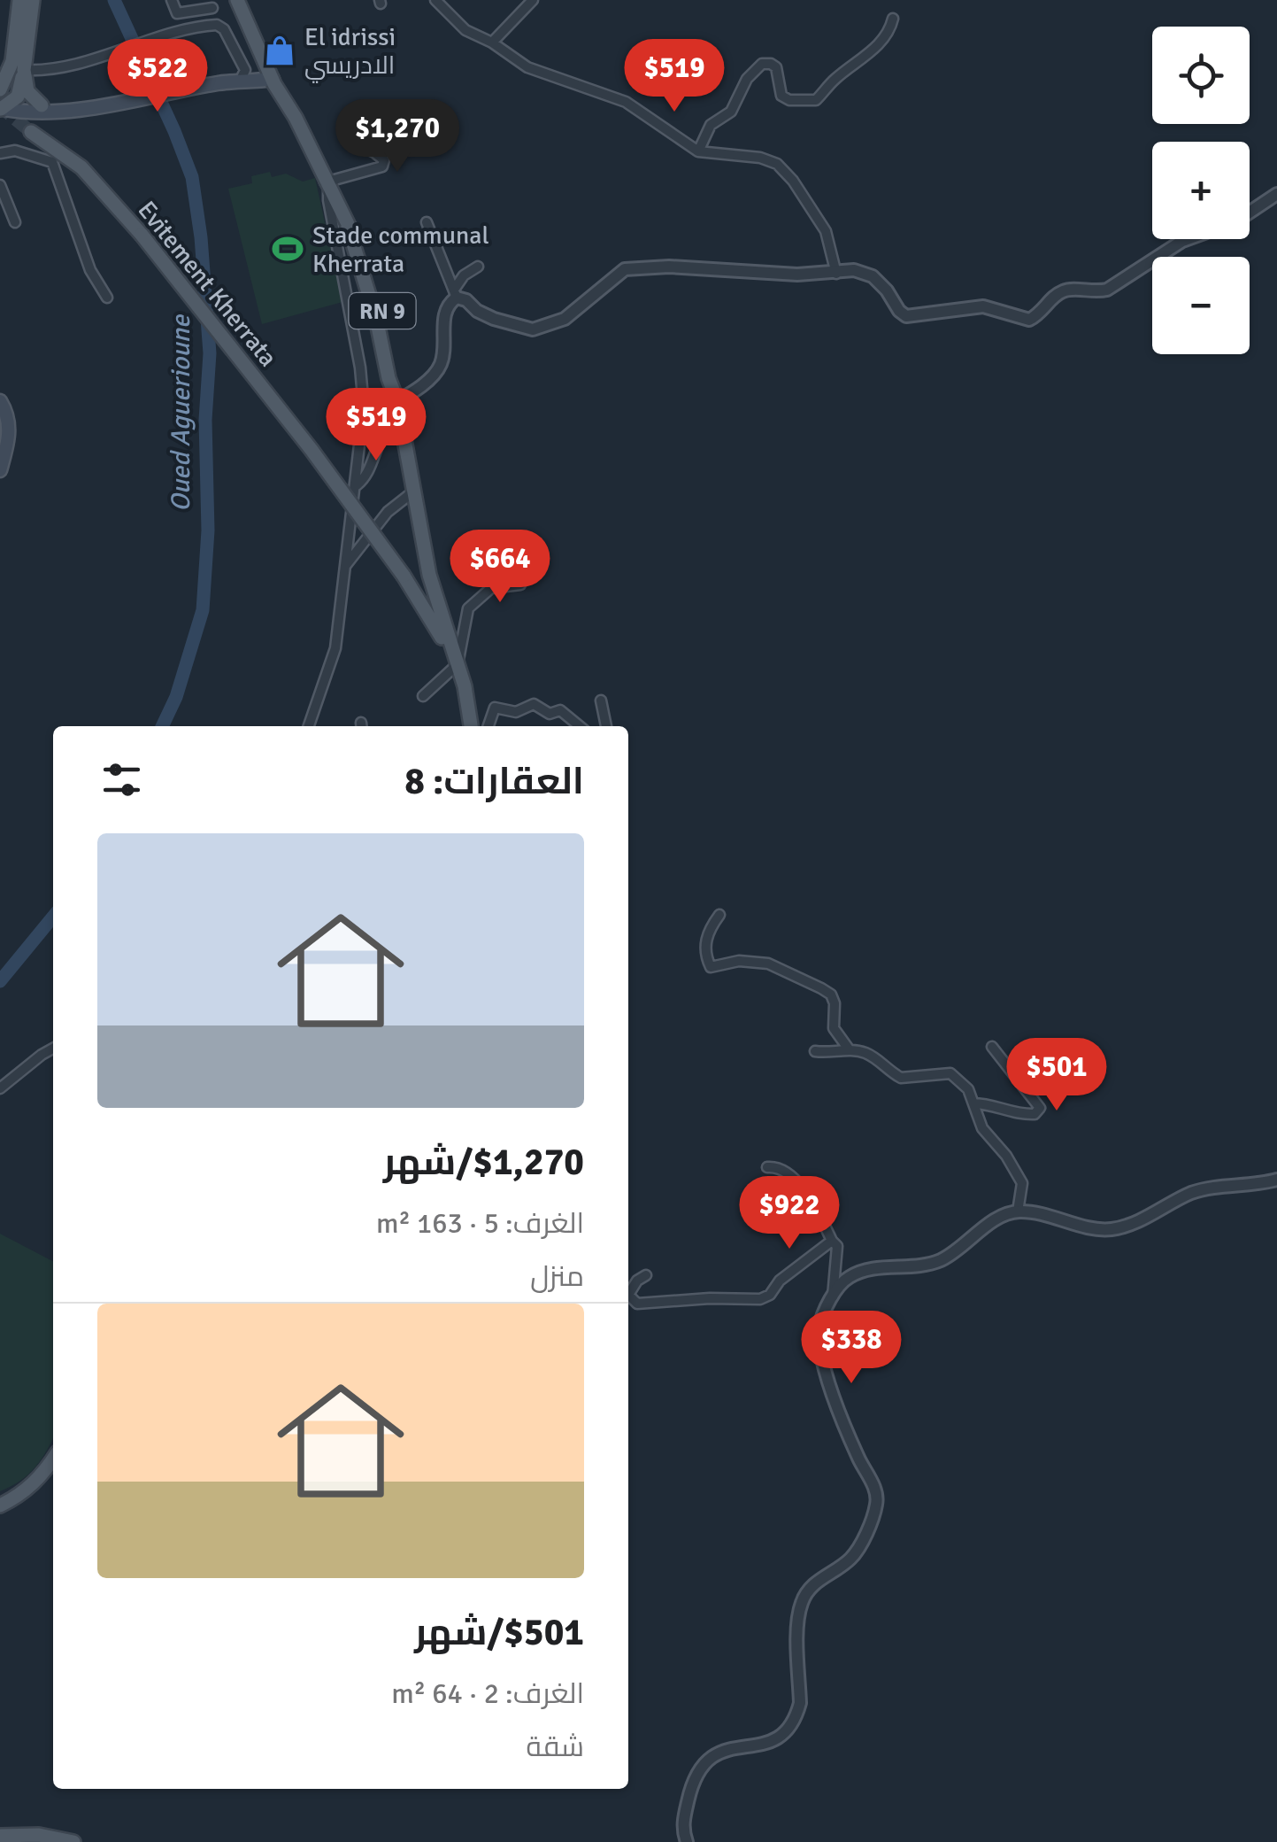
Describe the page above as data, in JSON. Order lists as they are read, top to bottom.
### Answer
{
  "streets": {
    "main road": ["Evitement Kherrata", "RN 9"]
  },
  "crossings": [
    ["Evitement Kherrata", "RN 9"]
  ],
  "water": ["Oued Aguerioune"],
  "places": {
    "shop": ["El idrissi الادريسي"],
    "sports": ["Stade communal Kherrata"]
  },
  "page": {
    "map_buttons": ["+", "−"],
    "price": [
      "$522",
      "$519",
      "$1,270",
      "$519",
      "$664",
      "$501",
      "$922",
      "$338"
    ],
    "heading": "العقارات: 8",
    "list": [
      {
        "name": "$1,270/شهر",
        "note": "الغرف: 5 · 163 m² · منزل"
      },
      {
        "name": "$501/شهر",
        "note": "الغرف: 2 · 64 m² · شقة"
      }
    ]
  }
}
